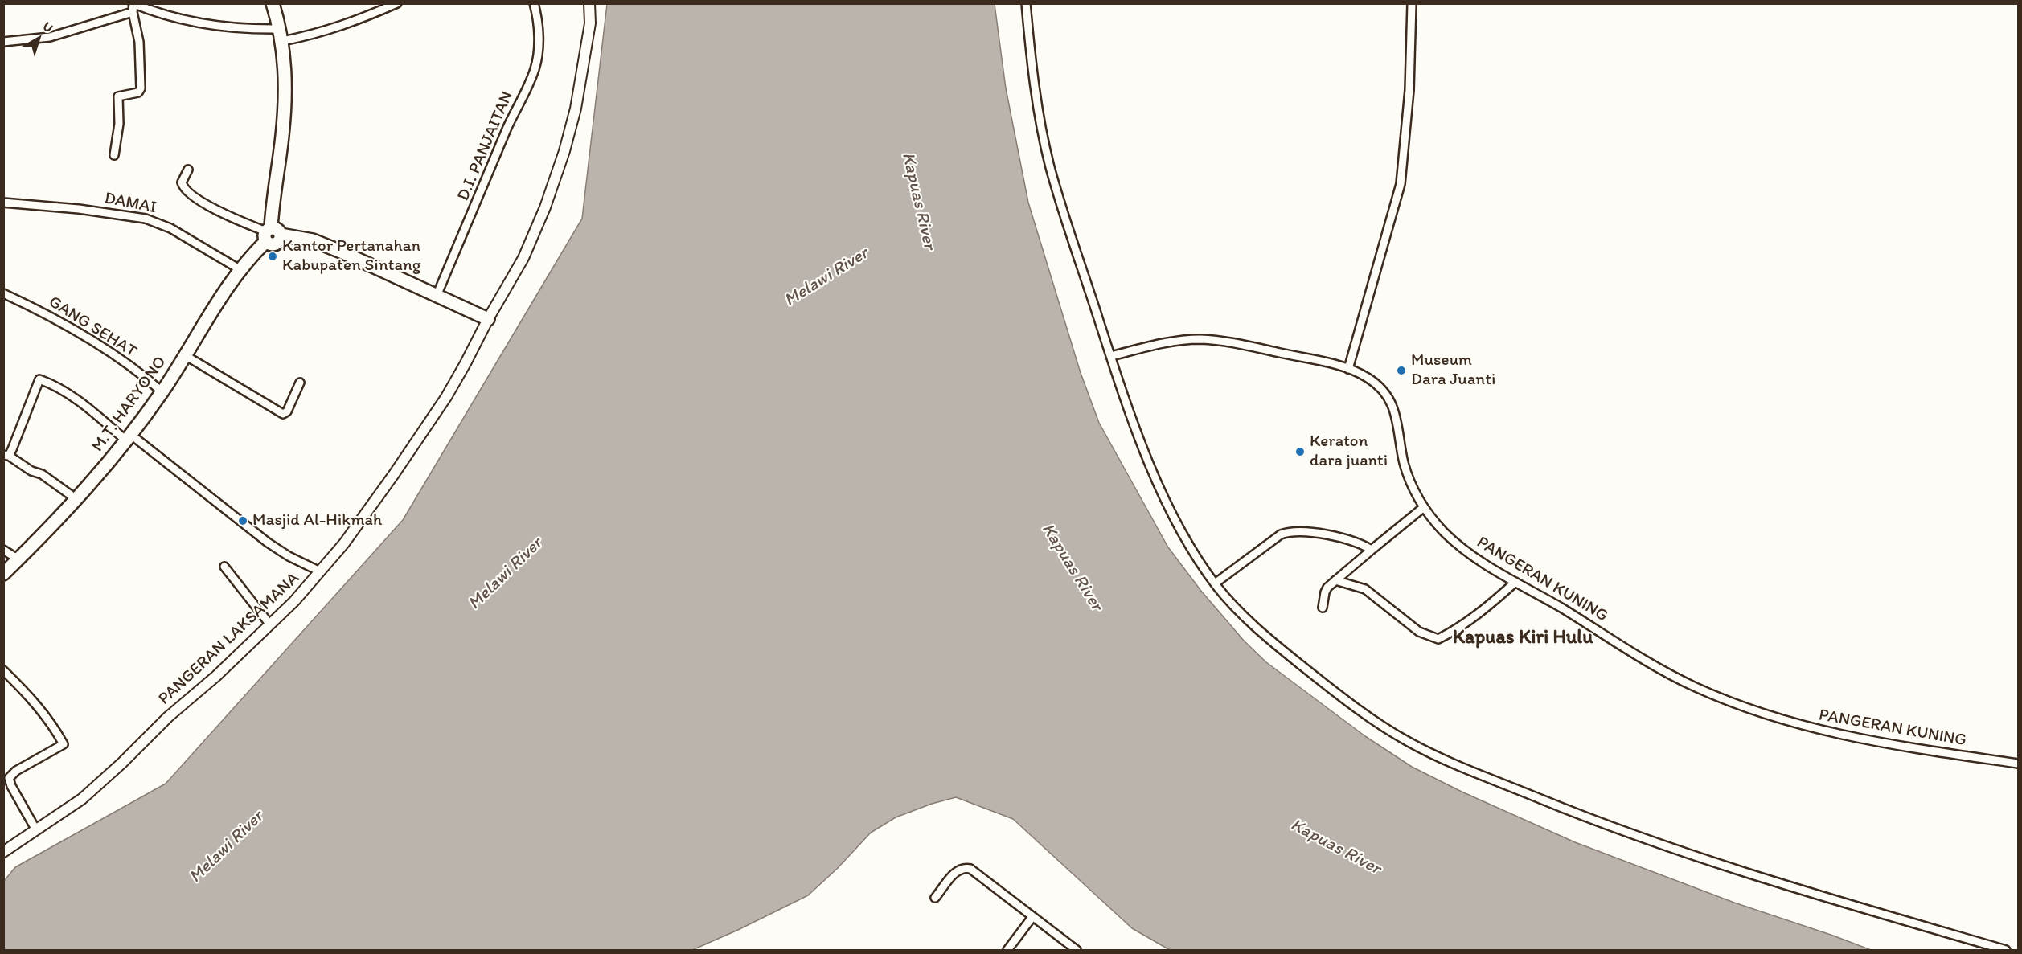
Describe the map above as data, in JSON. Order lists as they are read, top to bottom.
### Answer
{
  "streets": {
    "main road": ["M.T. HARYONO"],
    "street": [
      "D.I. PANJAITAN",
      "DAMAI",
      "GANG SEHAT",
      "PANGERAN KUNING",
      "PANGERAN LAKSAMANA"
    ]
  },
  "crossings": [
    ["DAMAI", "M.T. HARYONO"],
    ["GANG SEHAT", "M.T. HARYONO"]
  ],
  "districts": ["Kapuas Kiri Hulu"],
  "water": ["Kapuas River", "Melawi River"],
  "places": [
    "Kantor Pertanahan Kabupaten Sintang",
    "Museum Dara Juanti",
    "Keraton dara juanti",
    "Masjid Al-Hikmah"
  ],
  "north": "top right"
}
